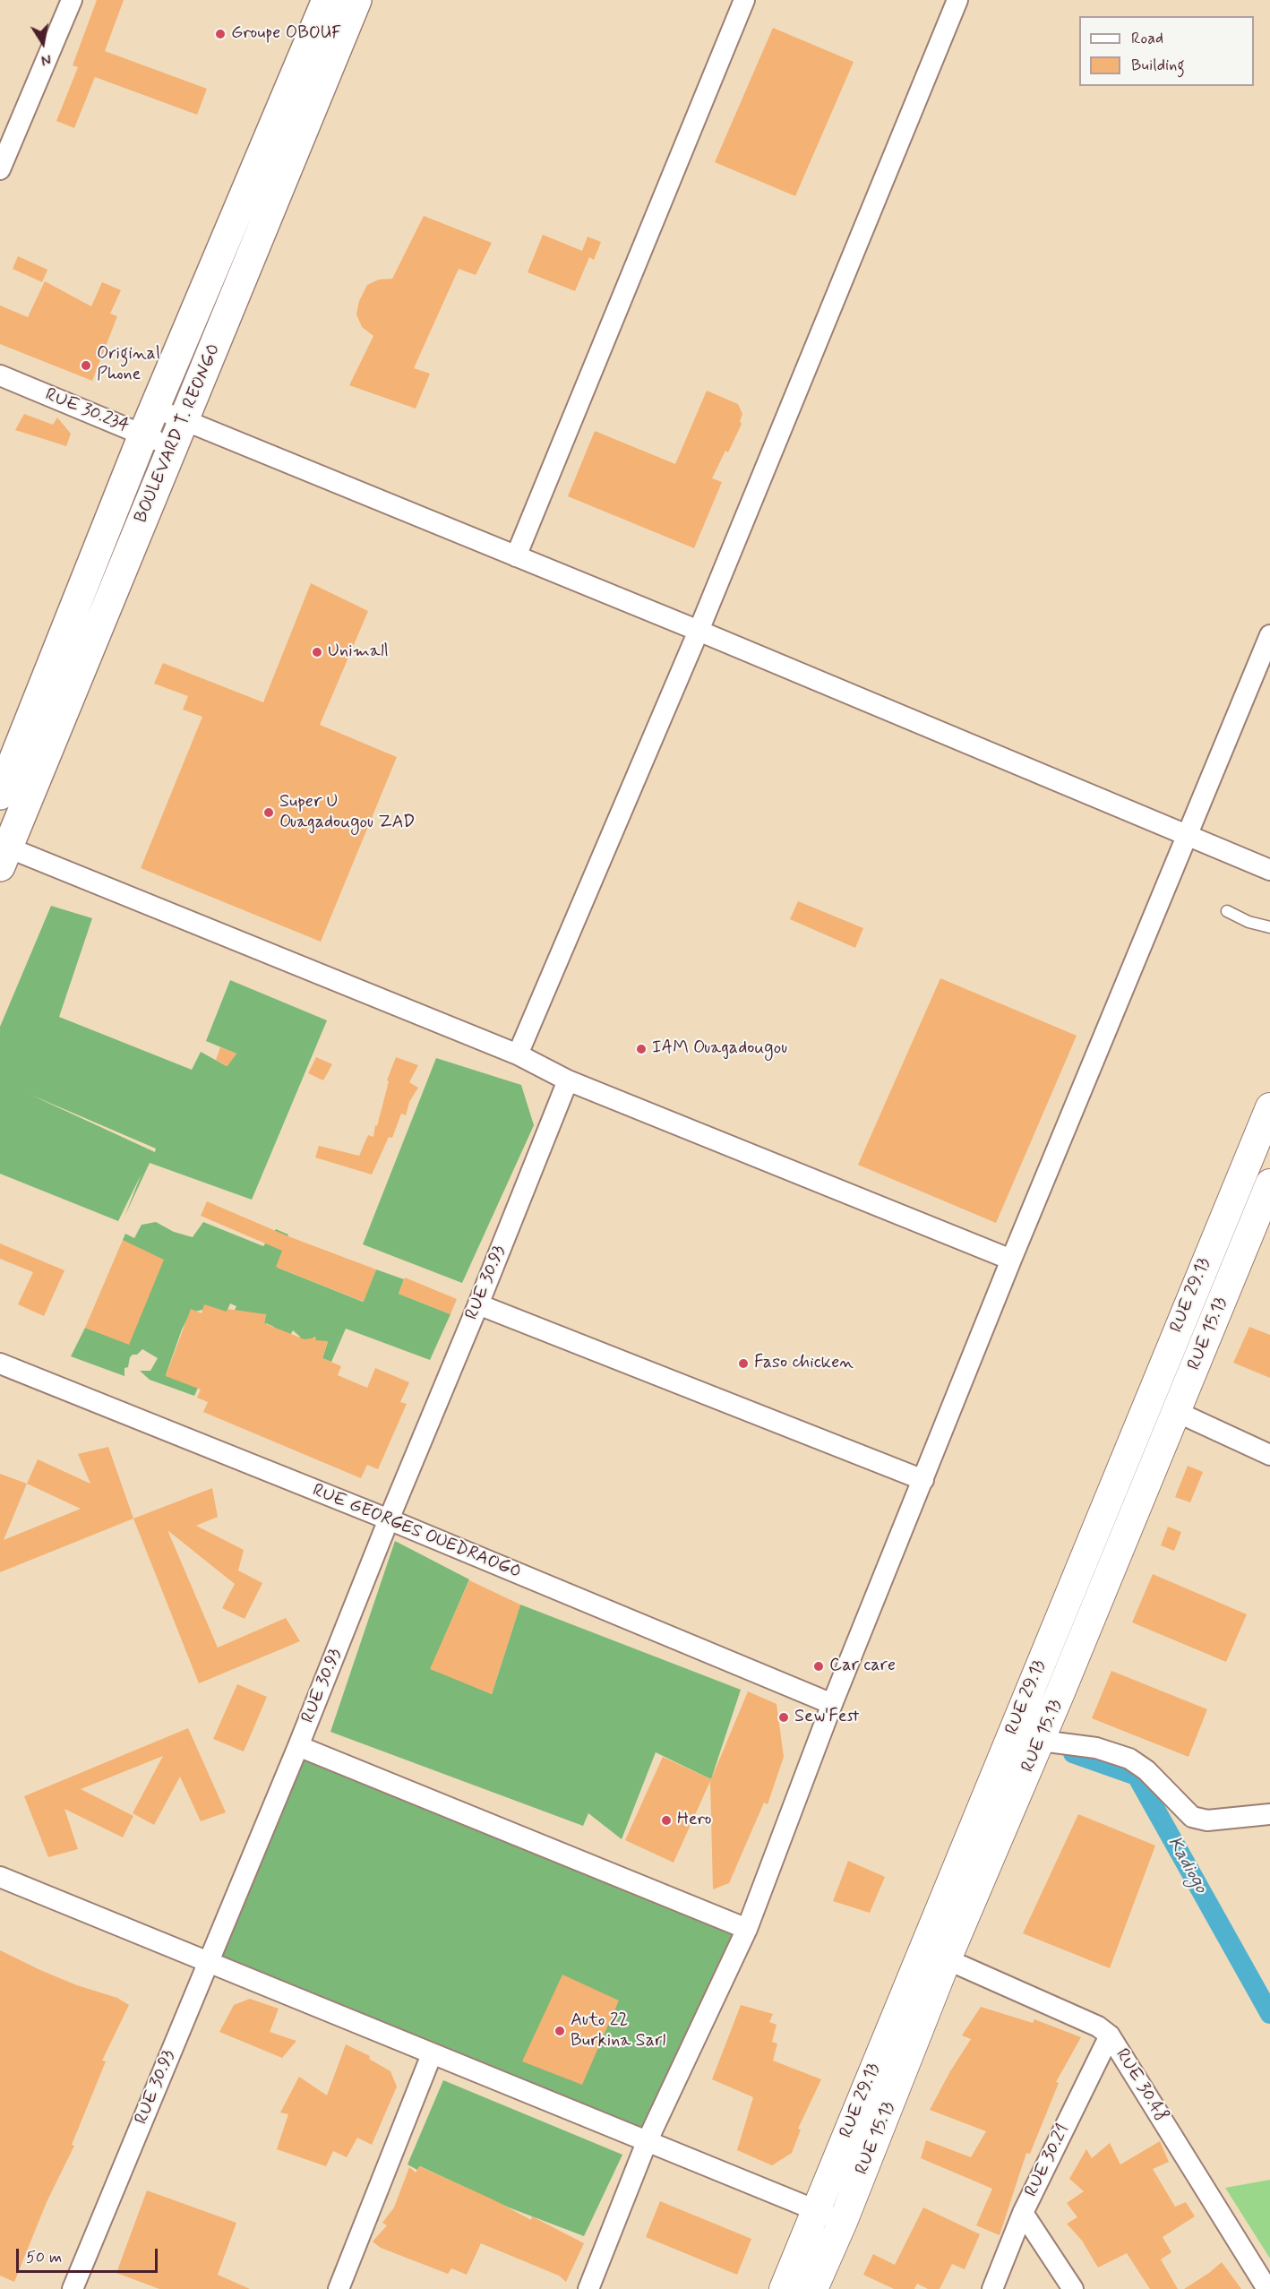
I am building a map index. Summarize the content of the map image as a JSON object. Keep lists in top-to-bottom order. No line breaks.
{"streets":{"main road":["BOULEVARD T. REONGO","RUE 29.13","RUE 15.13"],"street":["RUE 30.234","RUE 30.93","RUE GEORGES OUEDRAOGO","RUE 30.48","RUE 30.21"]},"crossings":[["RUE 30.234","BOULEVARD T. REONGO"],["RUE 30.93","RUE GEORGES OUEDRAOGO"],["RUE 15.13","RUE 30.48"],["RUE 30.48","RUE 30.21"]],"water":["Kadiogo"],"places":["Groupe OBOUF","Original Phone","Unimall","Super U Ouagadougou ZAD","IAM Ouagadougou","Faso chicken","Car care","Sew'Fest","Hero","Auto 22 Burkina Sarl"],"legend":["Road","Building"],"scale_bar":"50 m","north":"bottom"}
